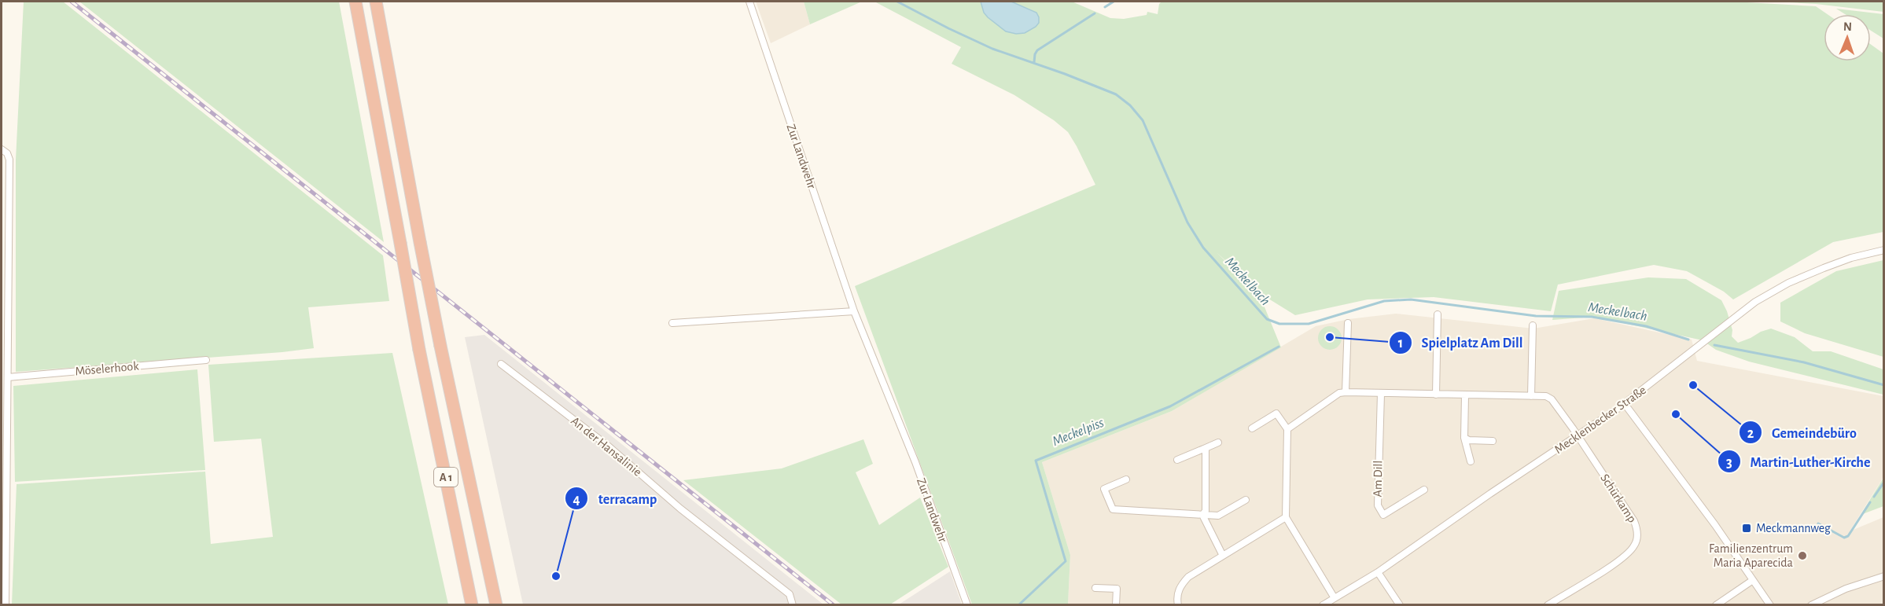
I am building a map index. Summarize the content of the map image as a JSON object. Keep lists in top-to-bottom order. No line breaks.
{"streets":{"highway":["A 1"],"street":["Zur Landwehr","Möselerhook","Mecklenbecker Straße","An der Hansalinie","Am Dill","Schürkamp"]},"crossings":[["Mecklenbecker Straße","Schürkamp"]],"water":["Meckelbach","Meckelpiss"],"places":{"other":["Spielplatz Am Dill","Gemeindebüro","Martin-Luther-Kirche","Familienzentrum Maria Aparecida","terracamp"],"transit":["Meckmannweg"]},"north":"top"}
